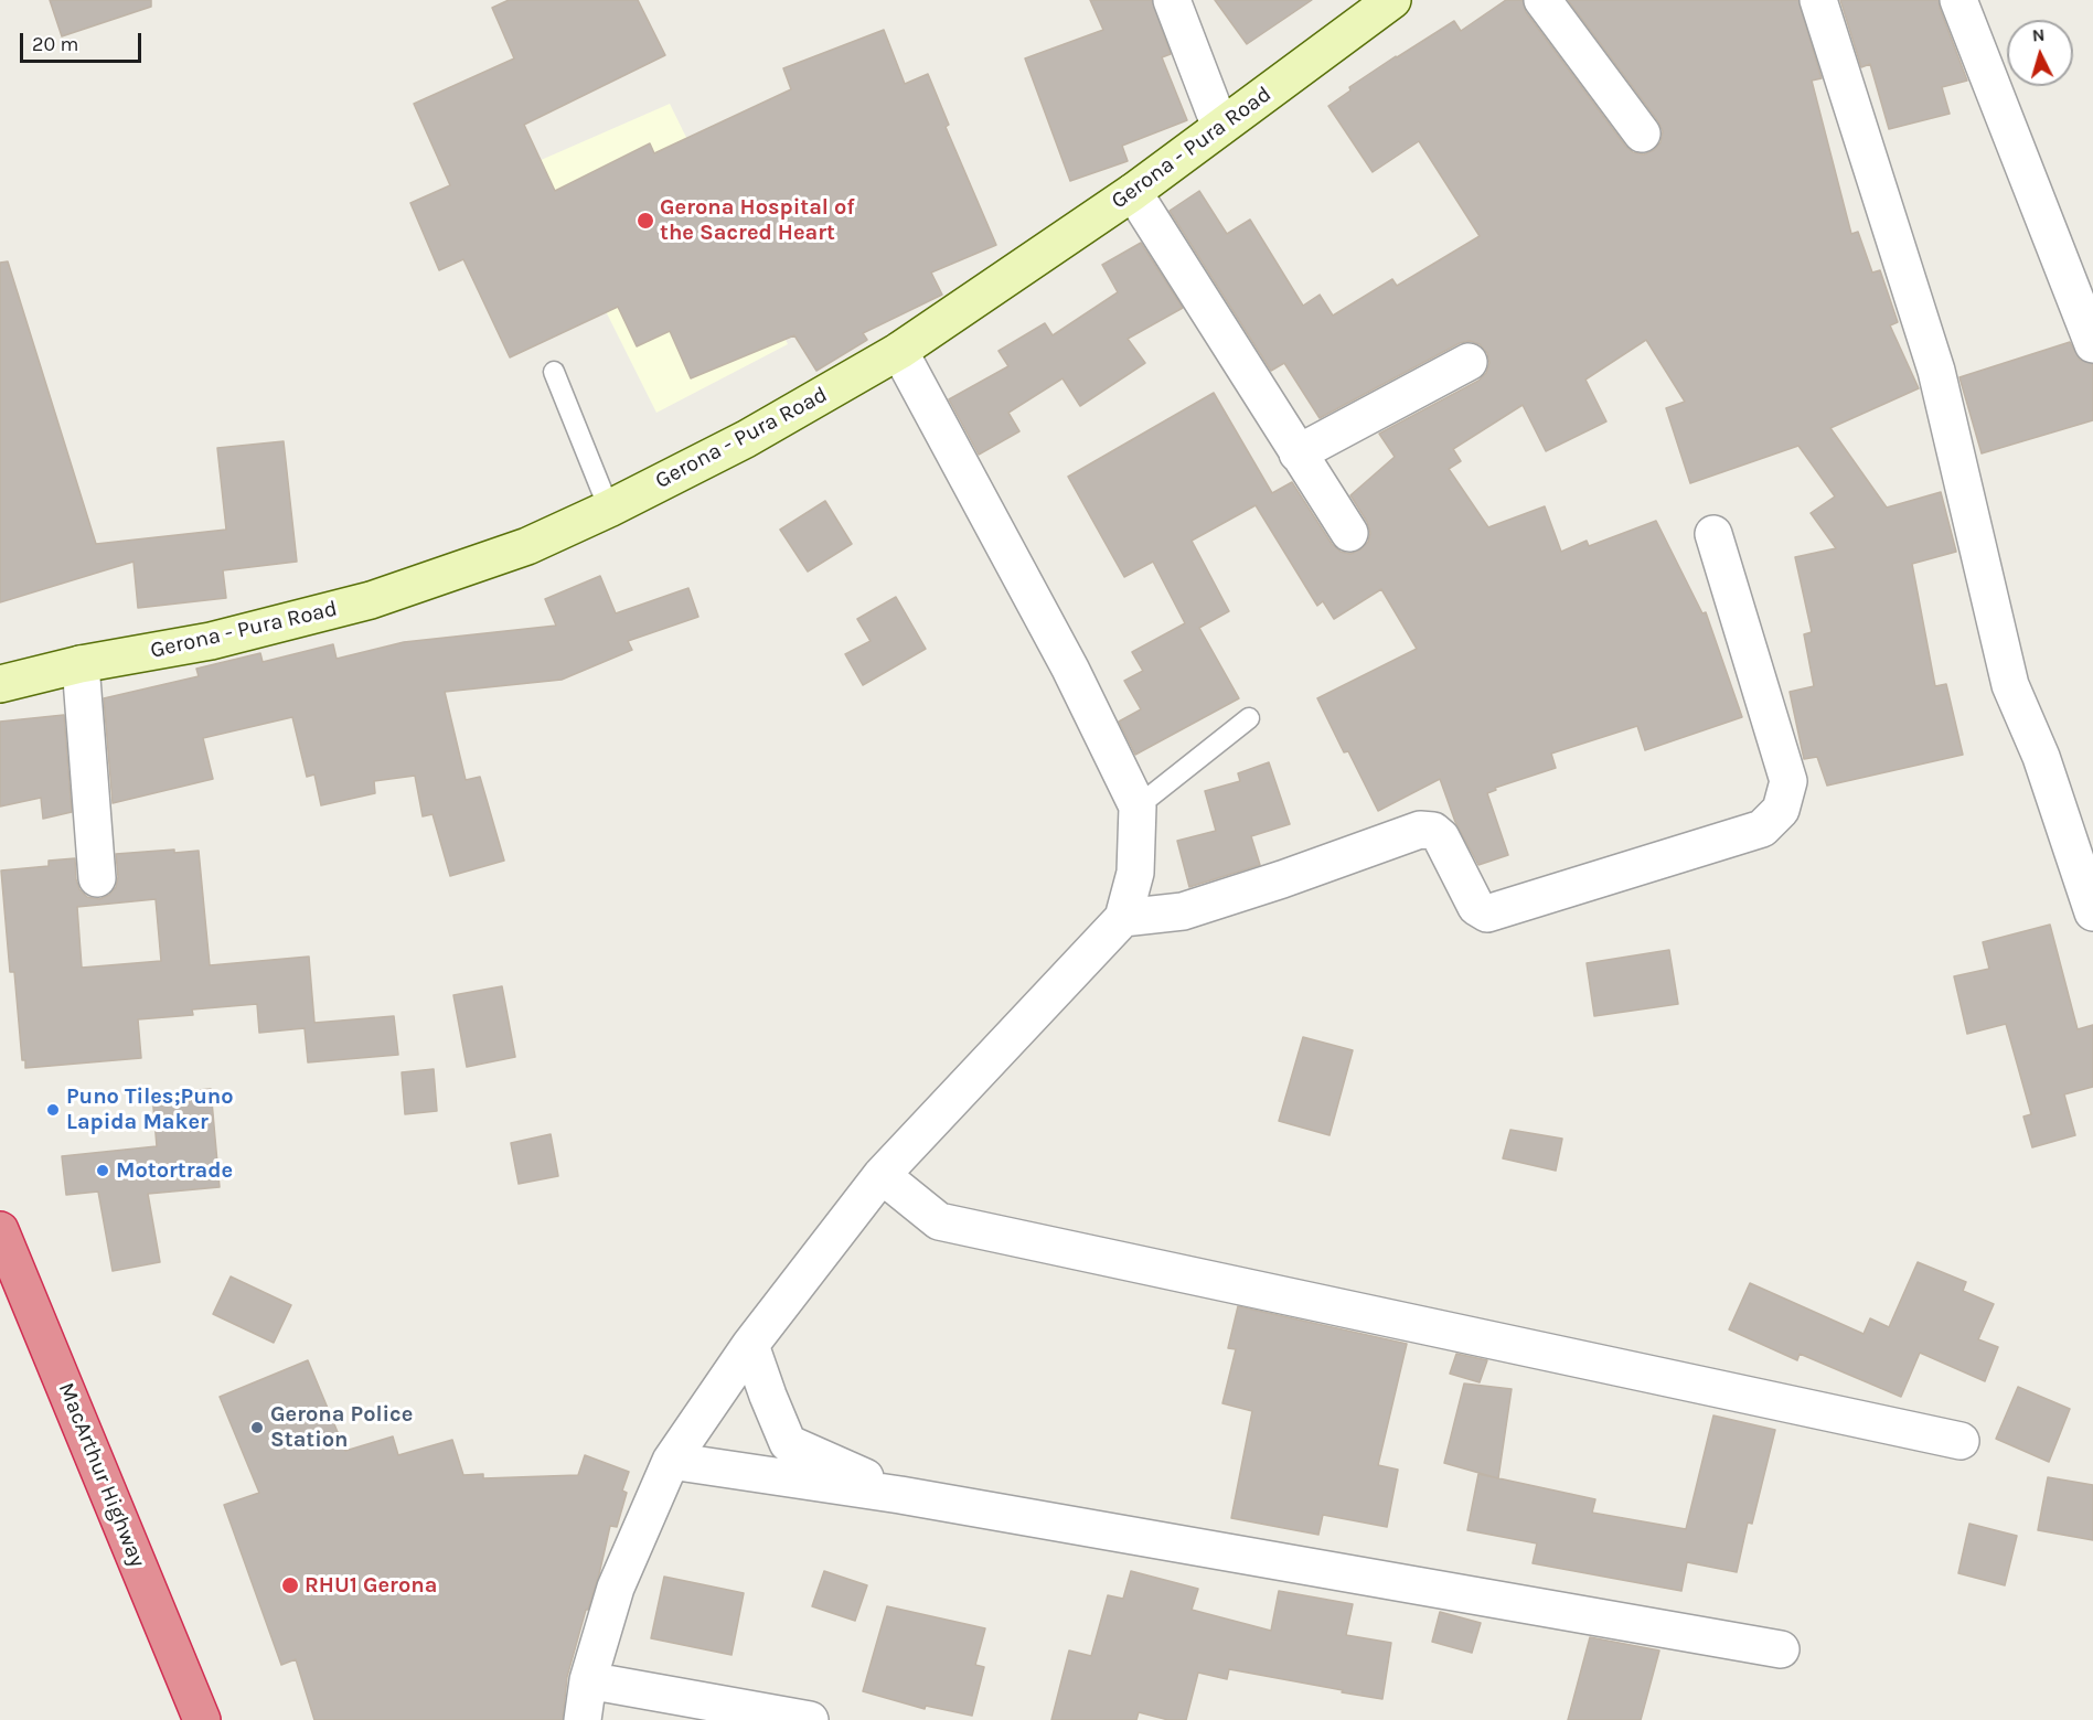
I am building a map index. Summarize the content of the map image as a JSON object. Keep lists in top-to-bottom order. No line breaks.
{"streets":{"highway":["MacArthur Highway"],"main road":["Gerona - Pura Road"]},"places":["Gerona Hospital of the Sacred Heart","Puno Tiles;Puno Lapida Maker","Motortrade","Gerona Police Station","RHU1 Gerona"],"scale_bar":"20 m","north":"top"}
